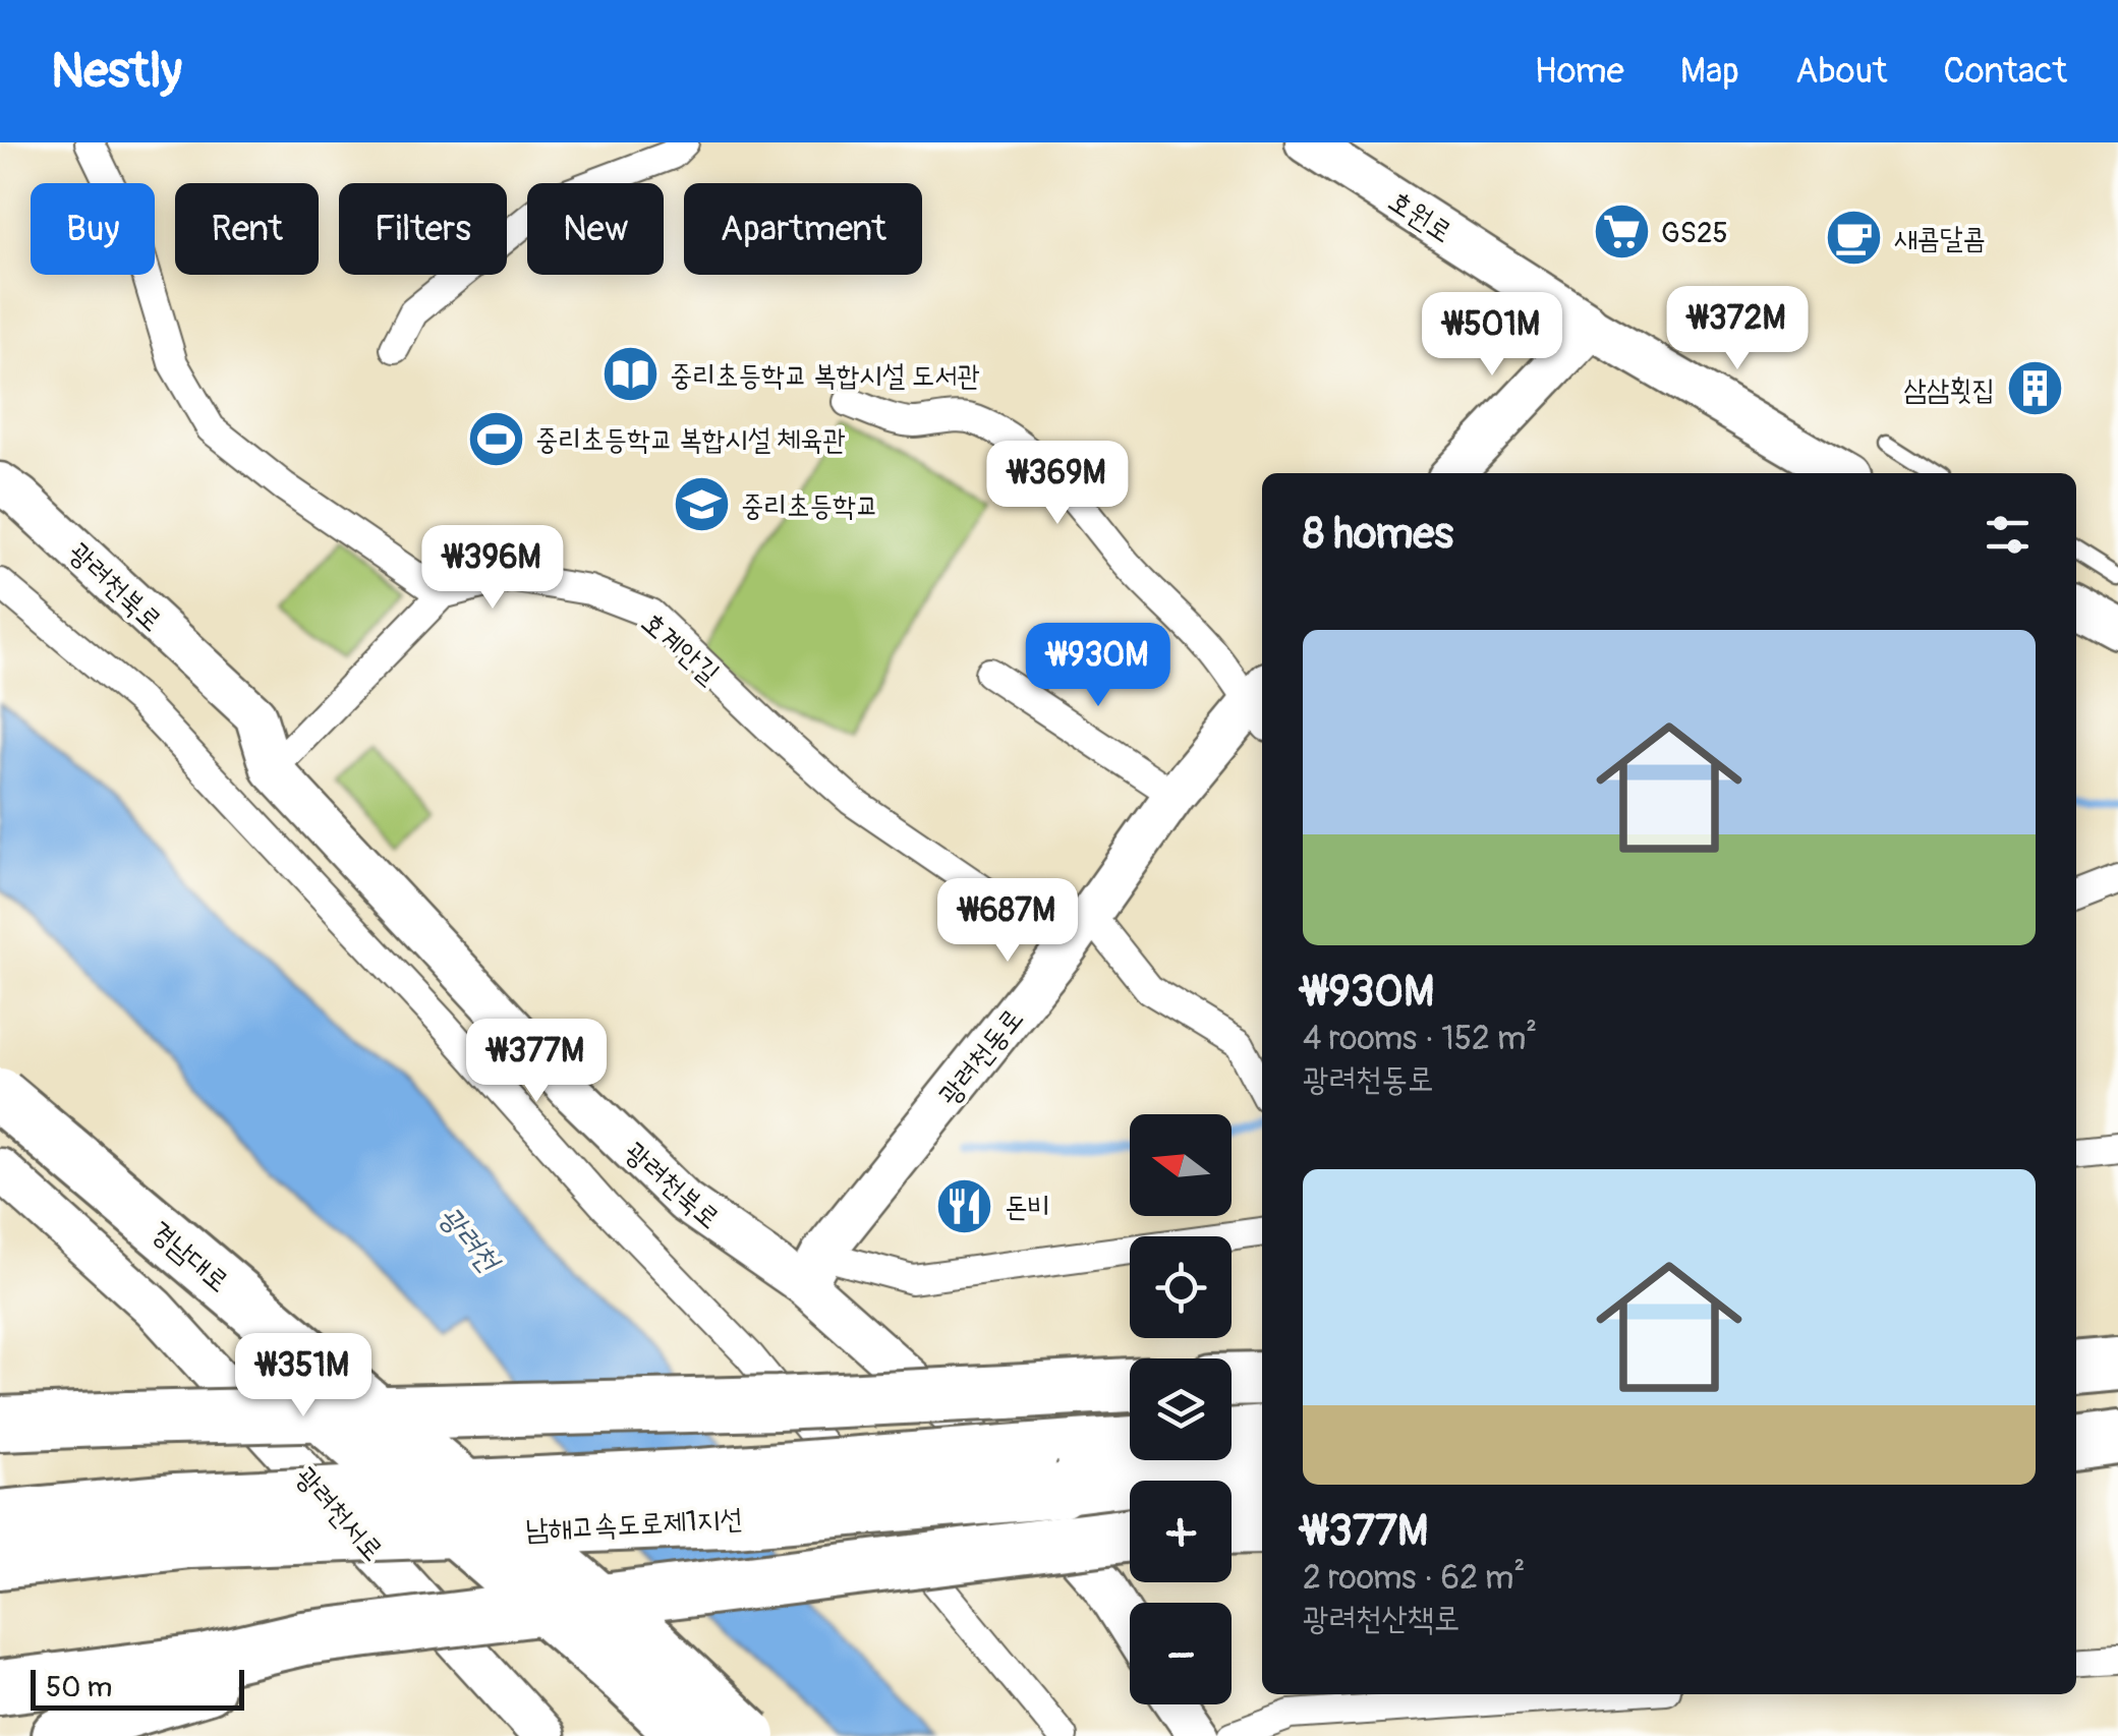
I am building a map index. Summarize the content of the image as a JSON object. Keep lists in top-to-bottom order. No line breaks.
{"streets":{"highway":["경남대로","남해고속도로제1지선"],"street":["호원로","광려천북로","호계안길","광려천동로","광려천서로"]},"crossings":[["광려천북로","광려천동로"],["호계안길","광려천동로"]],"water":["광려천"],"places":{"supermarket":["GS25"],"cafe":["새콤달콤"],"library":["중리초등학교 복합시설 도서관"],"building":["삼삼횟집"],"sports":["중리초등학교 복합시설 체육관"],"school or university":["중리초등학교"],"restaurant":["돈비"]},"scale_bar":"50 m","north":"left","page":{"header":"Nestly","nav":["Home","Map","About","Contact"],"chip":["Buy","Rent","Filters","New","Apartment"],"price":["₩372M","₩501M","₩369M","₩396M","₩930M","₩687M","₩377M","₩351M"],"heading":"8 homes","list":[{"name":"₩930M","note":"4 rooms · 152 m² · 광려천동로"},{"name":"₩377M","note":"2 rooms · 62 m² · 광려천산책로"}],"map_buttons":["+","−"],"scale":"50 m"}}
